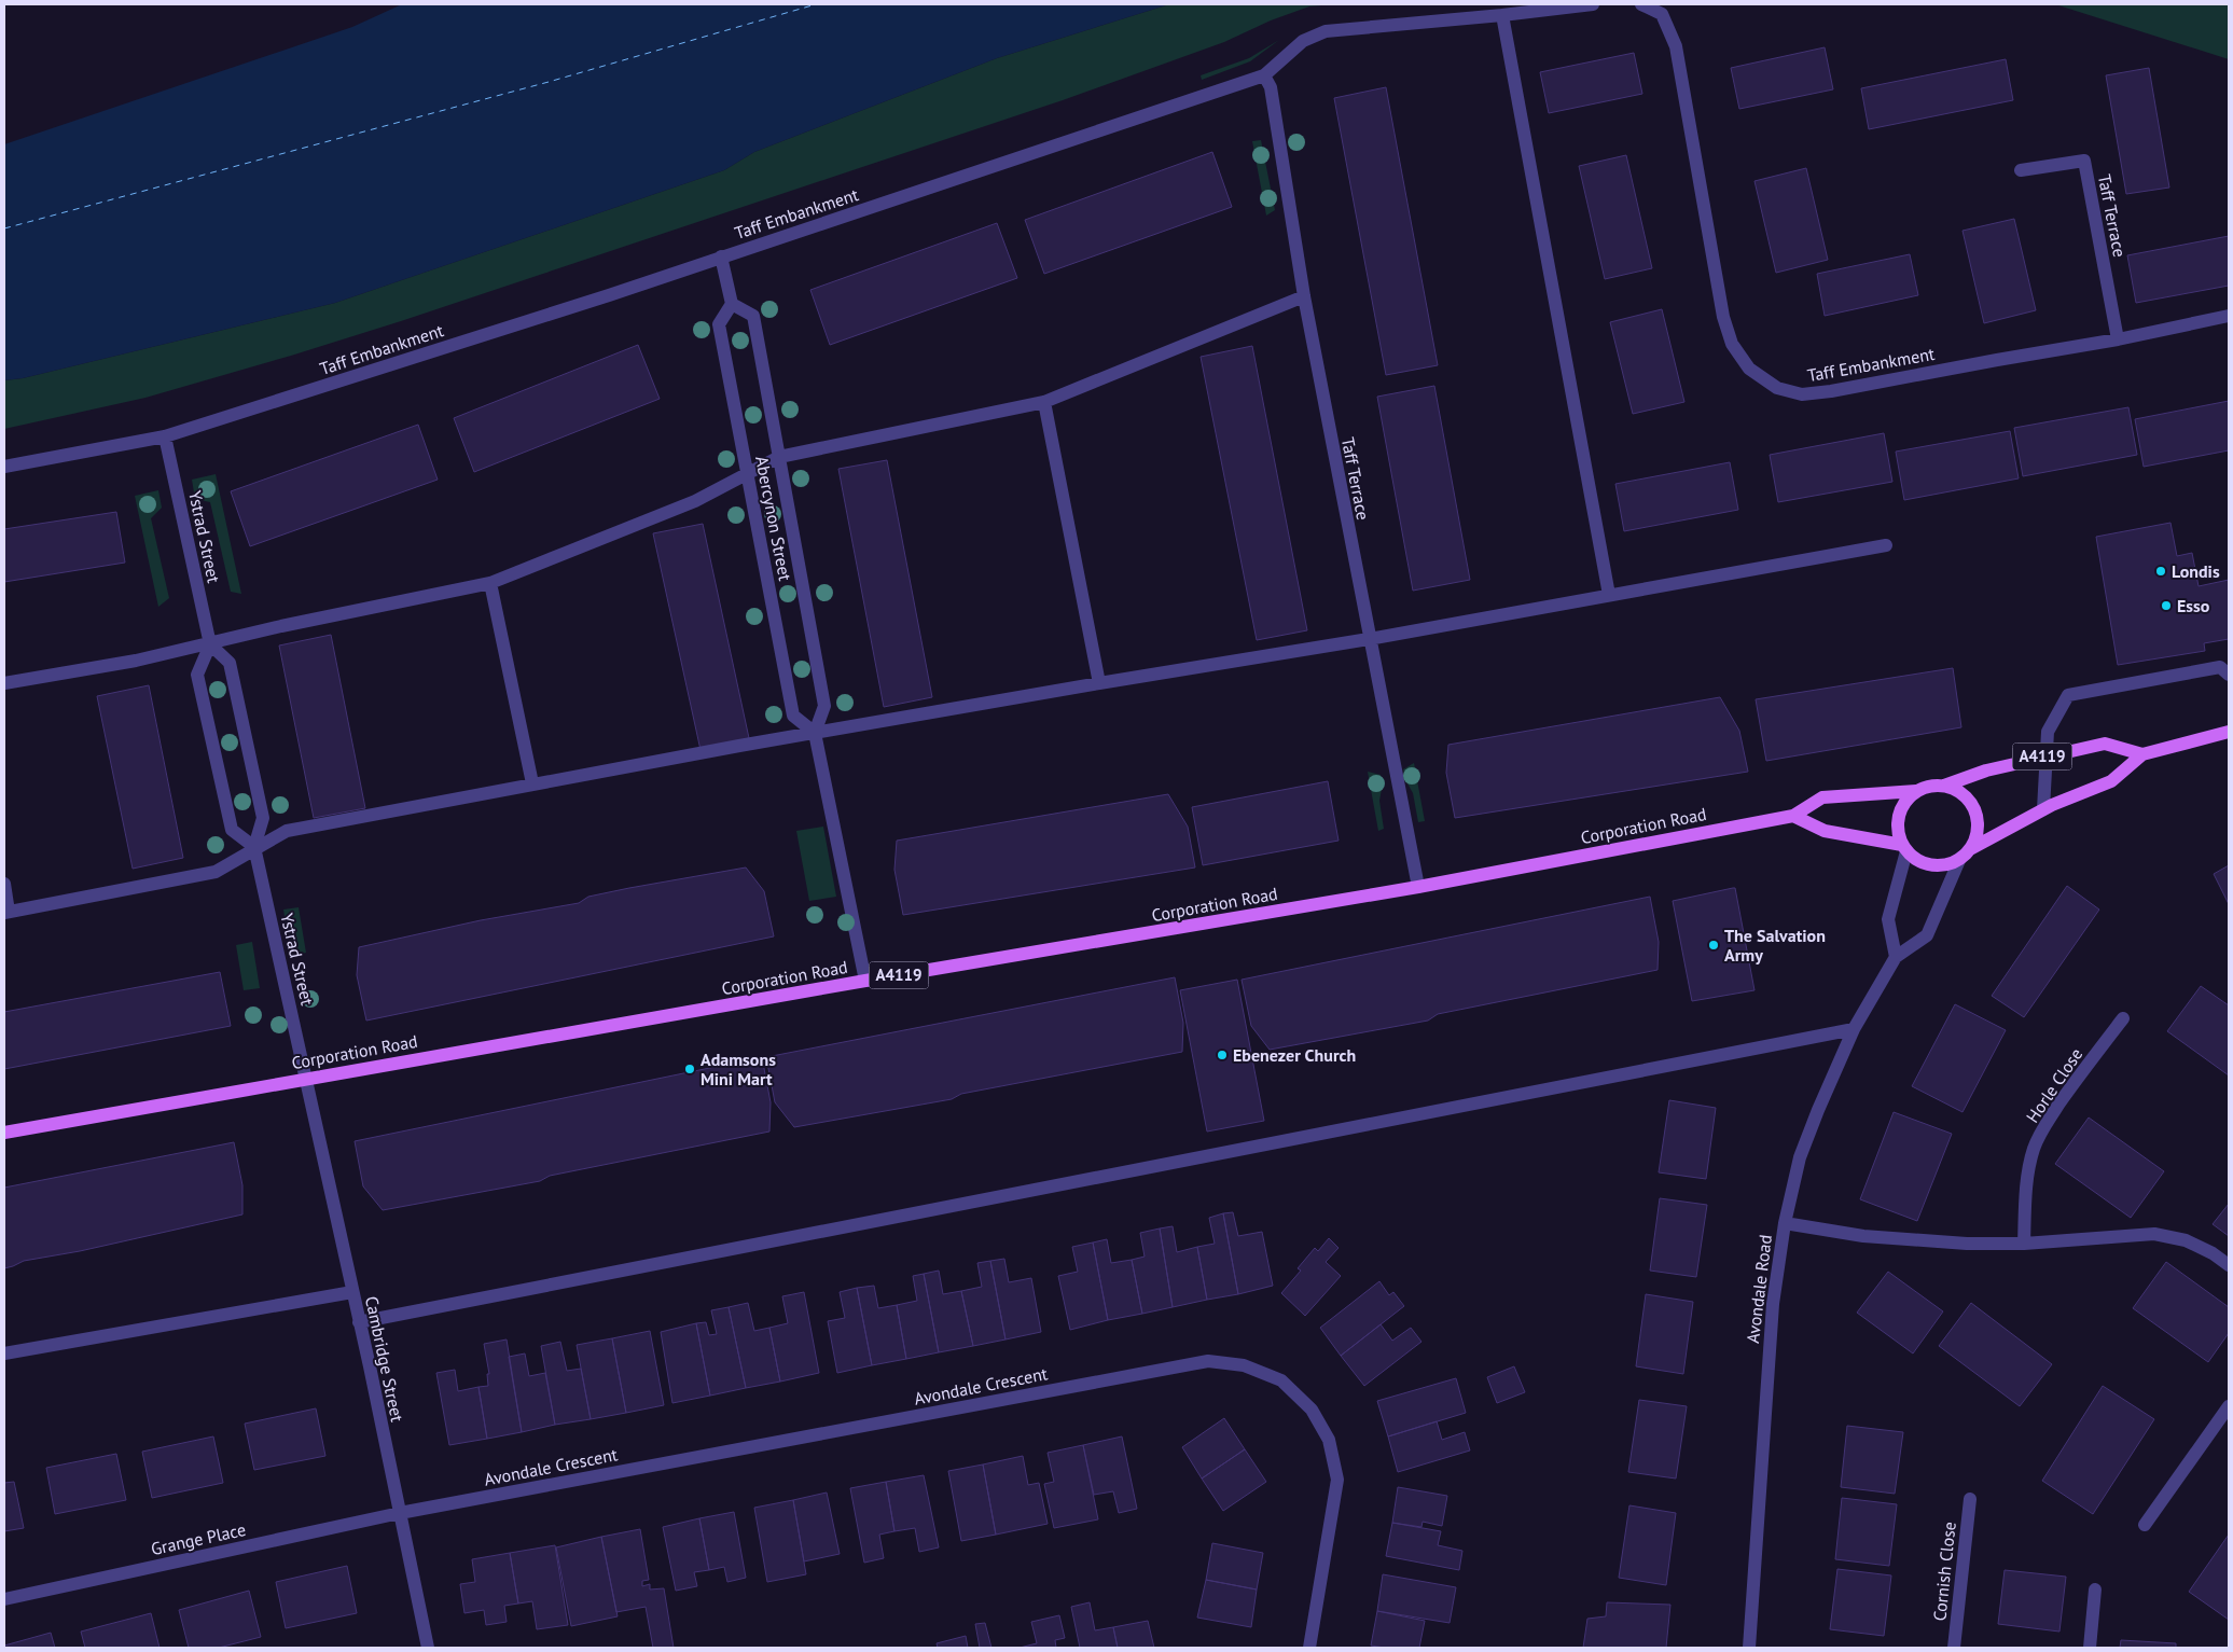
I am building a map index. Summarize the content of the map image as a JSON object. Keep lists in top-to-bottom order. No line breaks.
{"streets":{"main road":["A4119","Corporation Road"],"street":["Taff Embankment","Taff Terrace","Abercynon Street","Ystrad Street","Horle Close","Avondale Road","Cambridge Street","Avondale Crescent","Grange Place","Cornish Close"]},"crossings":[["Taff Embankment","Taff Terrace"],["Taff Embankment","Ystrad Street"],["Taff Terrace","Corporation Road"],["Ystrad Street","Corporation Road"],["Ystrad Street","Cambridge Street"],["A4119","Corporation Road"],["A4119","Avondale Road"],["Corporation Road","Avondale Road"],["Corporation Road","Cambridge Street"],["Cambridge Street","Avondale Crescent"],["Cambridge Street","Grange Place"],["Avondale Crescent","Grange Place"]],"places":["Londis","Esso","The Salvation Army","Ebenezer Church","Adamsons Mini Mart"]}
